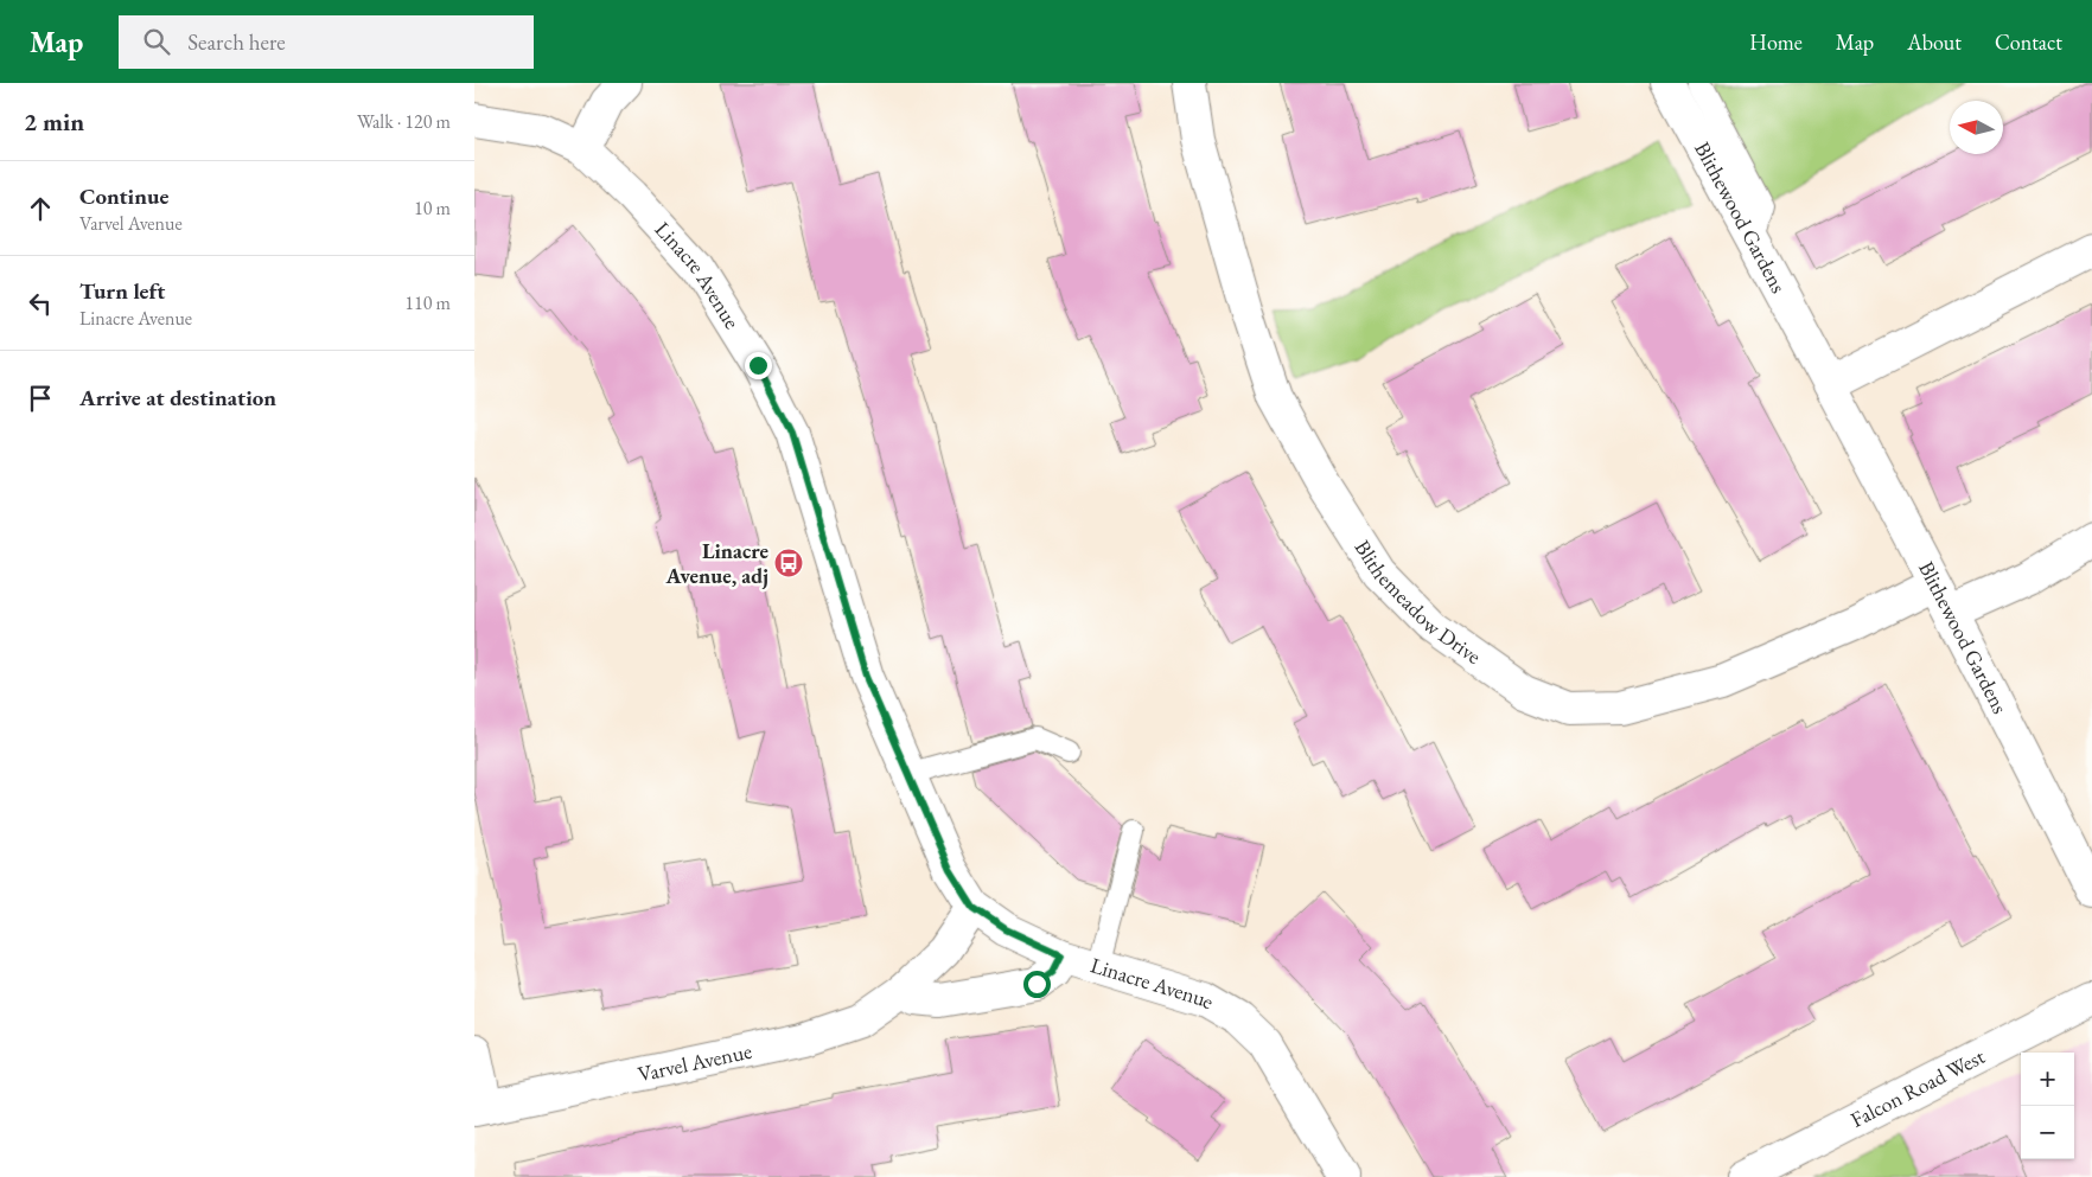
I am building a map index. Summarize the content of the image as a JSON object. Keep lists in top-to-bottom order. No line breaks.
{"streets":{"street":["Blithewood Gardens","Linacre Avenue","Blithemeadow Drive","Varvel Avenue","Falcon Road West"]},"crossings":[["Blithewood Gardens","Blithemeadow Drive"],["Linacre Avenue","Varvel Avenue"]],"places":{"bus stop":["Linacre Avenue, adj"]},"north":"left","page":{"header":"Map","search":"Search here","nav":["Home","Map","About","Contact"],"heading":["2 min","Walk · 120 m"],"list":[["Continue","Varvel Avenue","10 m"],["Turn left","Linacre Avenue","110 m"],"Arrive at destination"],"map_buttons":["+","−"]}}
